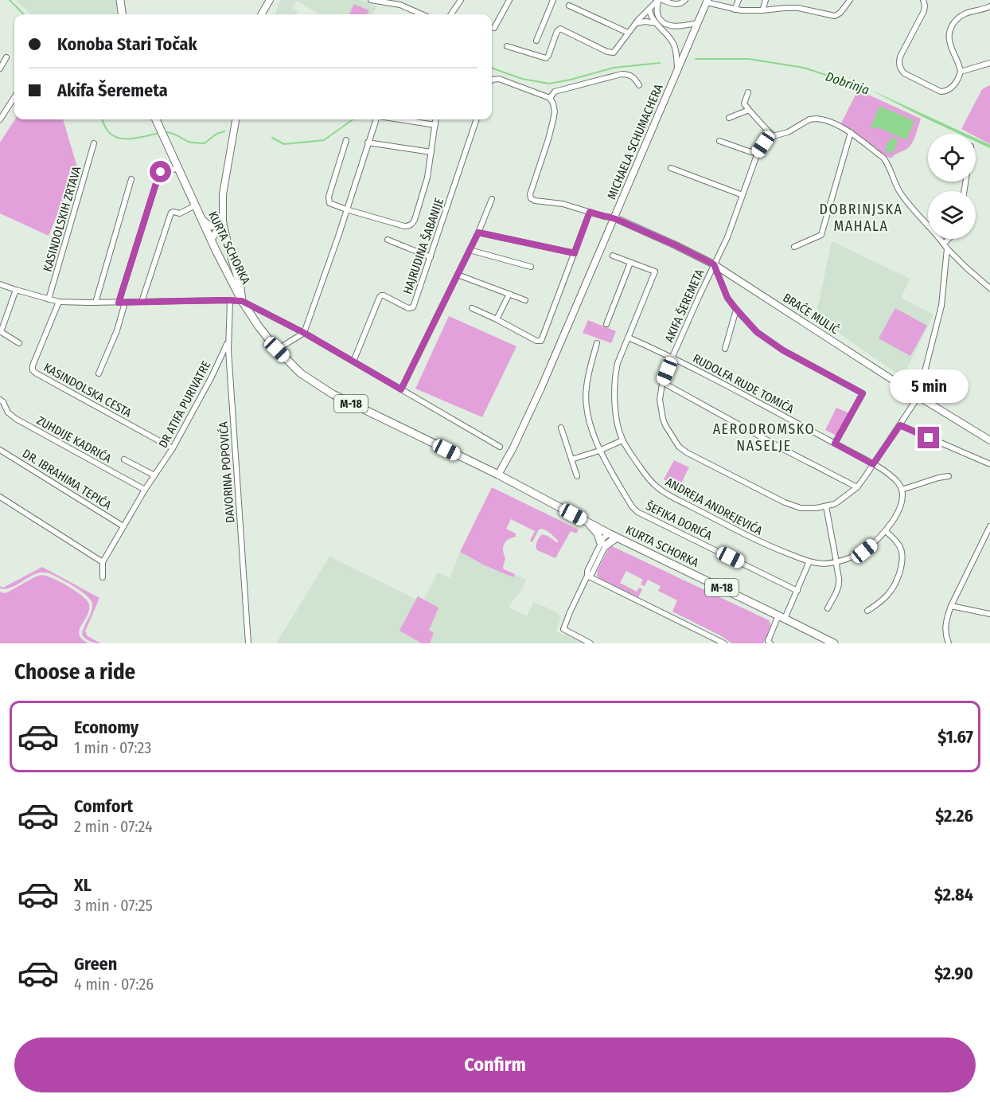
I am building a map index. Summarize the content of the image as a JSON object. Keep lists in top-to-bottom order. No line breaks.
{"streets":{"main road":["MICHAELA SCHUMACHERA","KURTA SCHORKA","M-18"],"street":["KASINDOLSKIH ZRTAVA","HAJRUDINA ŠABANIJE","AKIFA ŠEREMETA","BRAĆE MULIĆ","RUDOLFA RUDE TOMIĆA","KASINDOLSKA CESTA","DR ATIFA PURIVATRE","ZUHDIJE KADRIĆA","DAVORINA POPOVIĆA","DR. IBRAHIMA TEPIĆA","ANDREJA ANDREJEVIĆA","ŠEFIKA DORIĆA"]},"crossings":[["MICHAELA SCHUMACHERA","KURTA SCHORKA"],["MICHAELA SCHUMACHERA","BRAĆE MULIĆ"],["AKIFA ŠEREMETA","BRAĆE MULIĆ"],["AKIFA ŠEREMETA","RUDOLFA RUDE TOMIĆA"],["RUDOLFA RUDE TOMIĆA","ANDREJA ANDREJEVIĆA"],["KASINDOLSKA CESTA","DR ATIFA PURIVATRE"],["DR ATIFA PURIVATRE","ZUHDIJE KADRIĆA"],["DR ATIFA PURIVATRE","DAVORINA POPOVIĆA"],["DR ATIFA PURIVATRE","DR. IBRAHIMA TEPIĆA"]],"districts":["DOBRINJSKA MAHALA","AERODROMSKO NASELJE"],"water":["Dobrinja"],"page":{"banner":["Konoba Stari Točak","Akifa Šeremeta"],"bubble":"5 min","heading":"Choose a ride","list":[{"name":"Economy","note":"1 min · 07:23","value":"$1.67"},{"name":"Comfort","note":"2 min · 07:24","value":"$2.26"},{"name":"XL","note":"3 min · 07:25","value":"$2.84"},{"name":"Green","note":"4 min · 07:26","value":"$2.90"}],"buttons":"Confirm"}}
